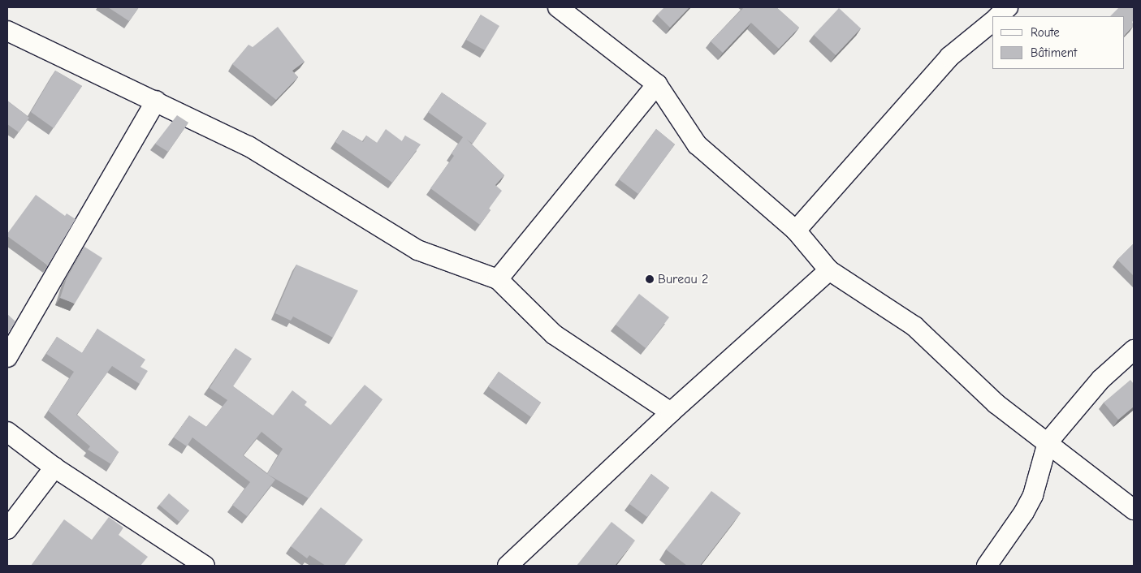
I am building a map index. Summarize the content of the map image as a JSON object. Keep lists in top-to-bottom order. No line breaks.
{"places":["Bureau 2"],"legend":["Route","Bâtiment"]}
